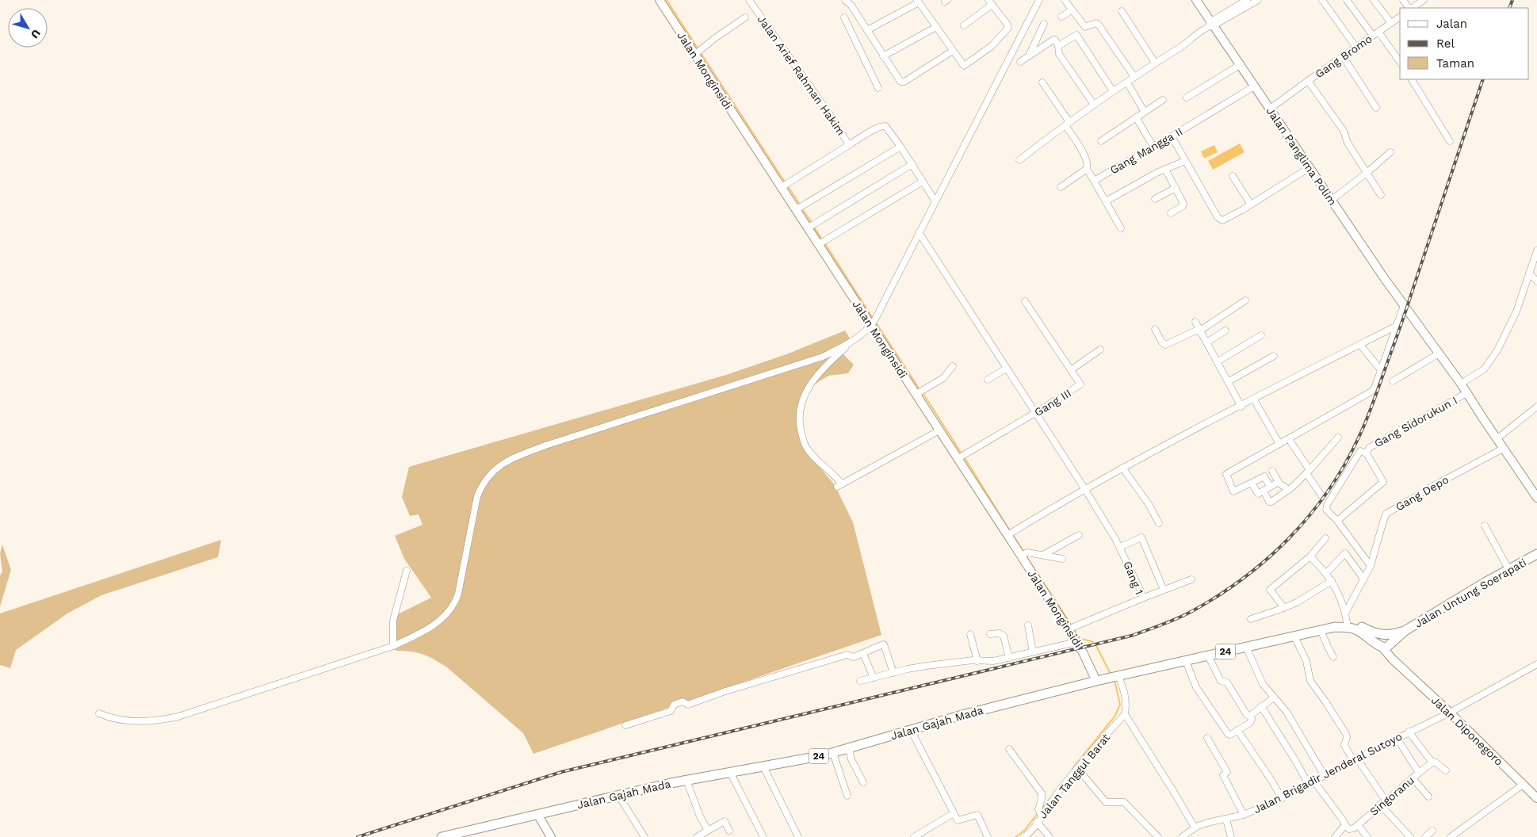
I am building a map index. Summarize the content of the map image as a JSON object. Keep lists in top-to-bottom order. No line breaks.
{"streets":{"highway":["Jalan Untung Soerapati","24","Jalan Gajah Mada"],"main road":["Jalan Monginsidi","Jalan Panglima Polim","Jalan Diponegoro"],"street":["Gang Bromo","Jalan Arief Rahman Hakim","Gang Mangga II","Gang III","Gang Sidorukun I","Gang Depo","Gang 1","Jalan Brigadir Jenderal Sutoyo","Jalan Tanggul Barat","Singoranu"]},"crossings":[["Gang Bromo","Jalan Panglima Polim"],["Jalan Monginsidi","Jalan Arief Rahman Hakim"],["Jalan Monginsidi","Gang III"],["Jalan Monginsidi","Gang 1"],["Jalan Monginsidi","Jalan Gajah Mada"],["Gang Mangga II","Jalan Panglima Polim"],["Gang III","Gang 1"],["24","Jalan Gajah Mada"],["Jalan Gajah Mada","Jalan Diponegoro"],["Jalan Diponegoro","Jalan Brigadir Jenderal Sutoyo"],["Jalan Brigadir Jenderal Sutoyo","Singoranu"]],"legend":["Jalan","Rel","Taman"],"north":"bottom right"}
